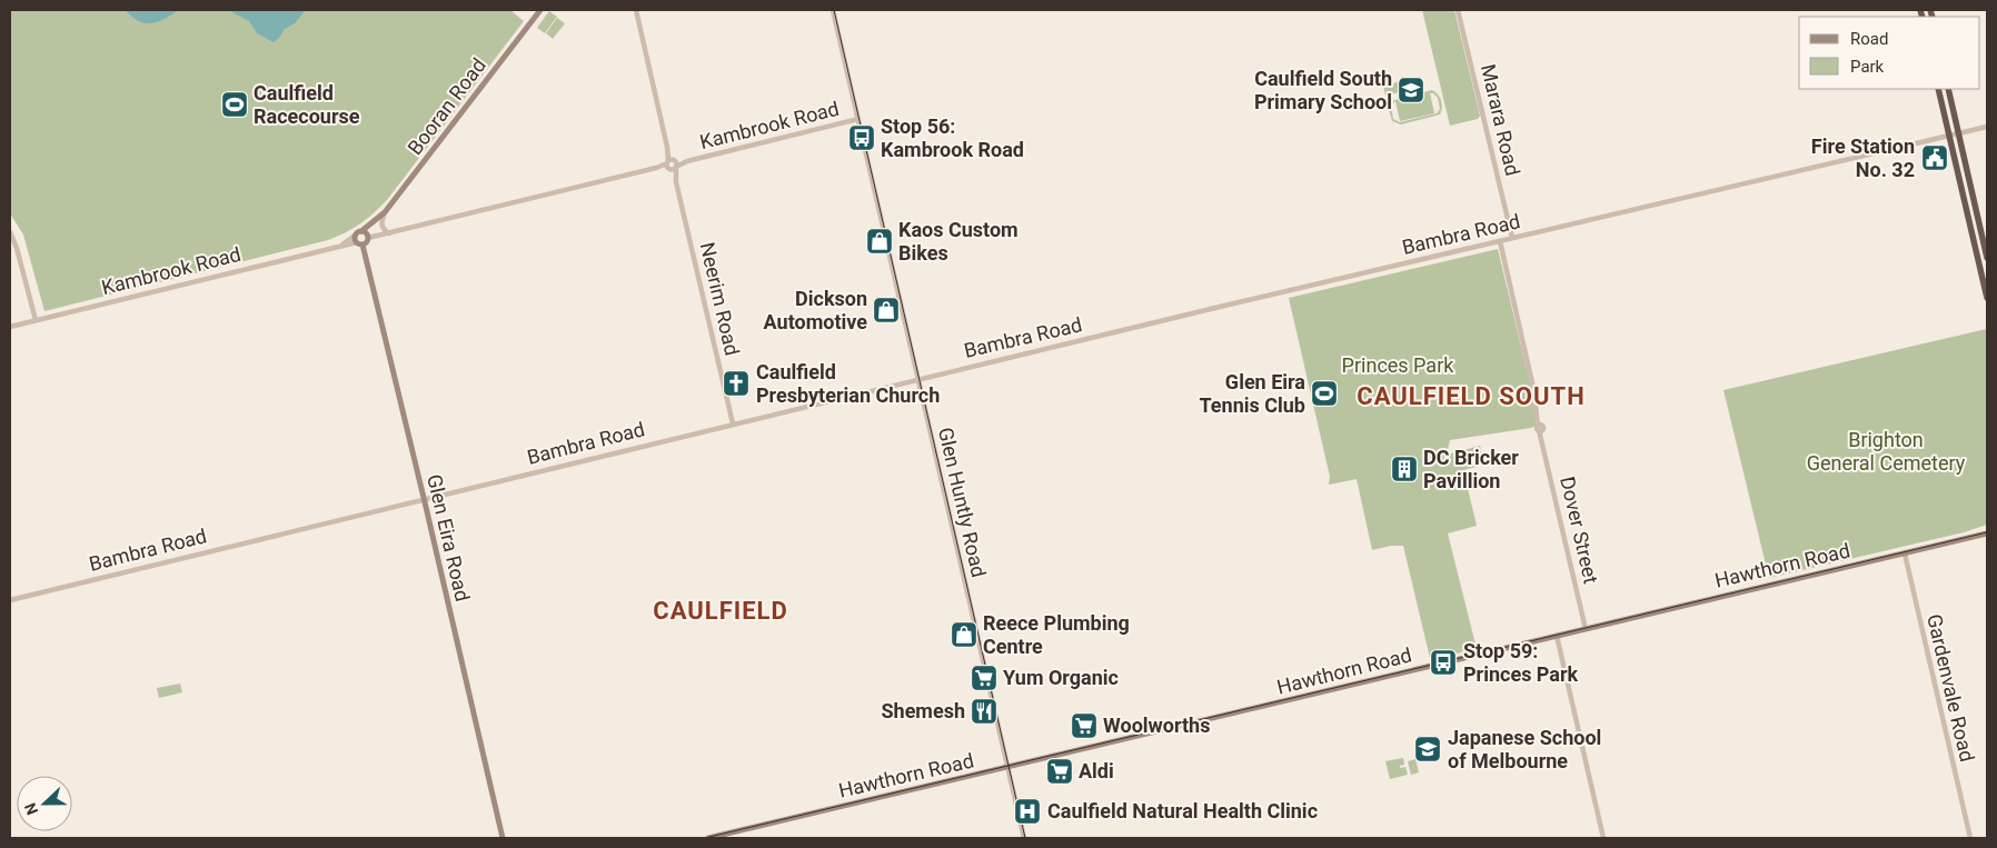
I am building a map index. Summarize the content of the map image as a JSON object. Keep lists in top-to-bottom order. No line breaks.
{"streets":{"main road":["Booran Road","Glen Eira Road","Hawthorn Road"],"street":["Marara Road","Kambrook Road","Bambra Road","Neerim Road","Glen Huntly Road","Dover Street","Gardenvale Road"]},"crossings":[["Booran Road","Kambrook Road"],["Booran Road","Glen Eira Road"],["Marara Road","Bambra Road"],["Kambrook Road","Neerim Road"],["Kambrook Road","Glen Huntly Road"],["Kambrook Road","Glen Eira Road"],["Bambra Road","Neerim Road"],["Bambra Road","Glen Huntly Road"],["Bambra Road","Dover Street"],["Bambra Road","Glen Eira Road"],["Glen Huntly Road","Hawthorn Road"],["Dover Street","Hawthorn Road"],["Hawthorn Road","Gardenvale Road"]],"districts":["CAULFIELD SOUTH","CAULFIELD"],"parks":["Princes Park","Brighton General Cemetery"],"places":{"school or university":["Caulfield South Primary School","Japanese School of Melbourne"],"sports":["Caulfield Racecourse","Glen Eira Tennis Club"],"bus stop":["Stop 56: Kambrook Road","Stop 59: Princes Park"],"public building":["Fire Station No. 32"],"shop":["Kaos Custom Bikes","Dickson Automotive","Reece Plumbing Centre"],"church":["Caulfield Presbyterian Church"],"building":["DC Bricker Pavillion"],"supermarket":["Yum Organic","Woolworths","Aldi"],"restaurant":["Shemesh"],"hospital":["Caulfield Natural Health Clinic"]},"legend":["Road","Park"],"north":"left"}
